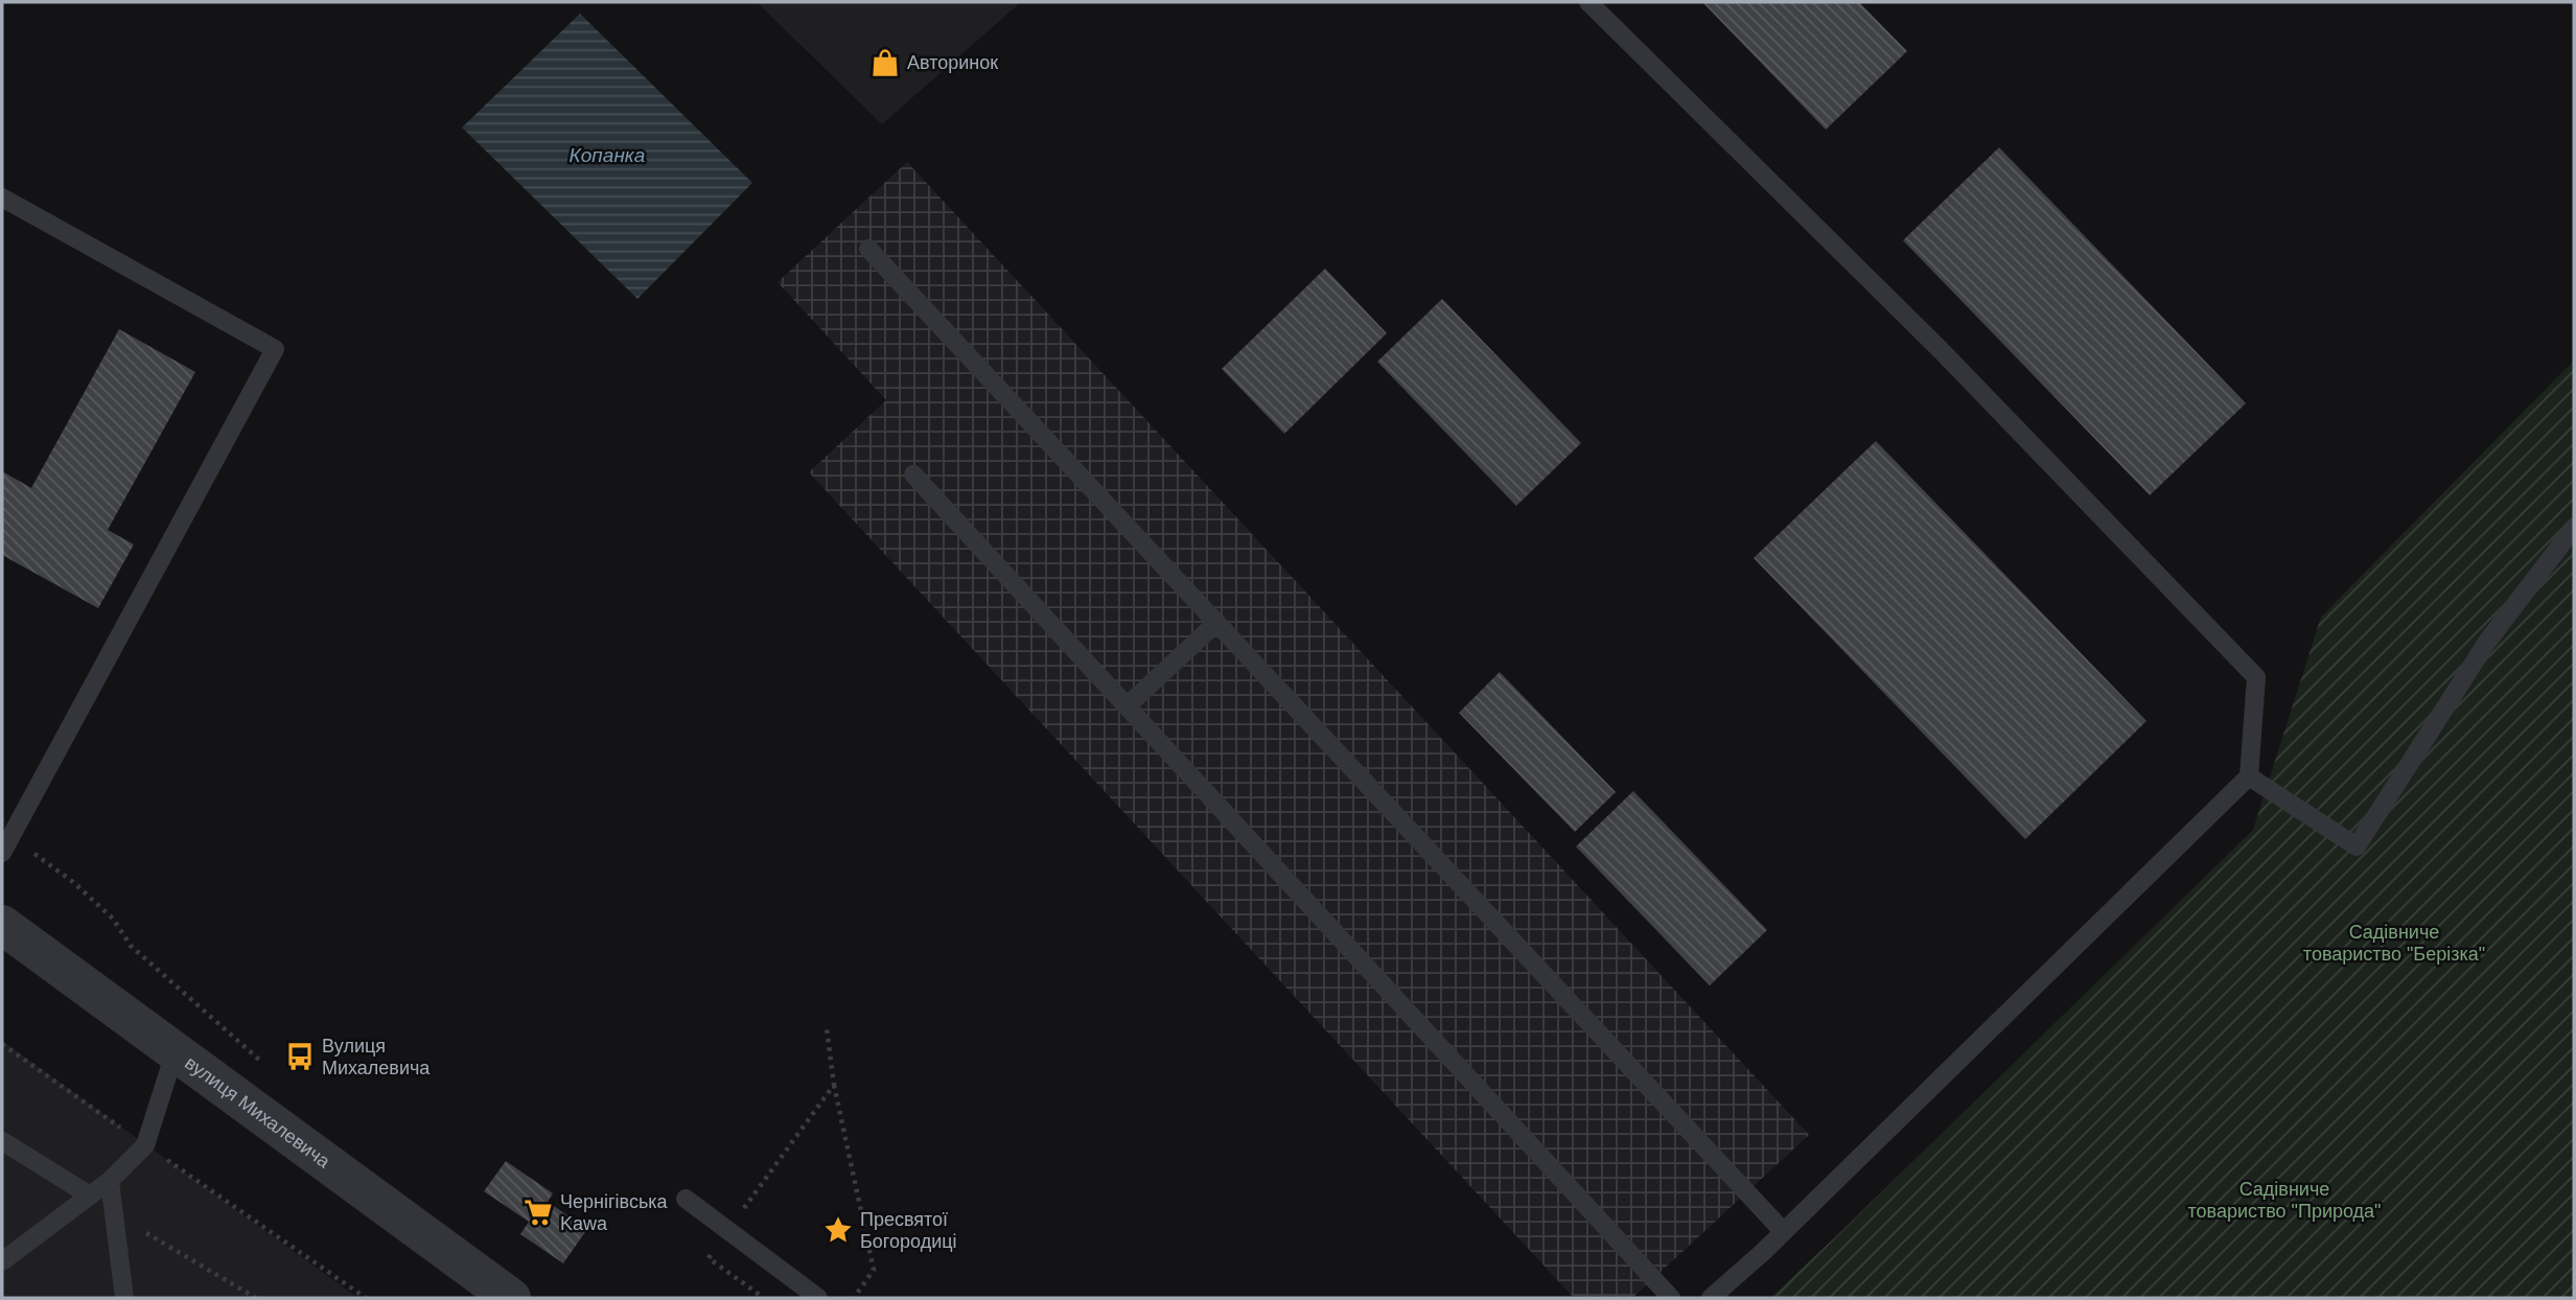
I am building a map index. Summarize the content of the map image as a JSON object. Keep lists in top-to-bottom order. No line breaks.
{"streets":{"street":["вулиця Михалевича"]},"water":["Копанка"],"parks":["Садівниче товариство \"Берізка\"","Садівниче товариство \"Природа\""],"places":{"shop":["Авторинок"],"bus stop":["Вулиця Михалевича"],"supermarket":["Чернігівська Kawa"],"place":["Пресвятої Богородиці"]}}
